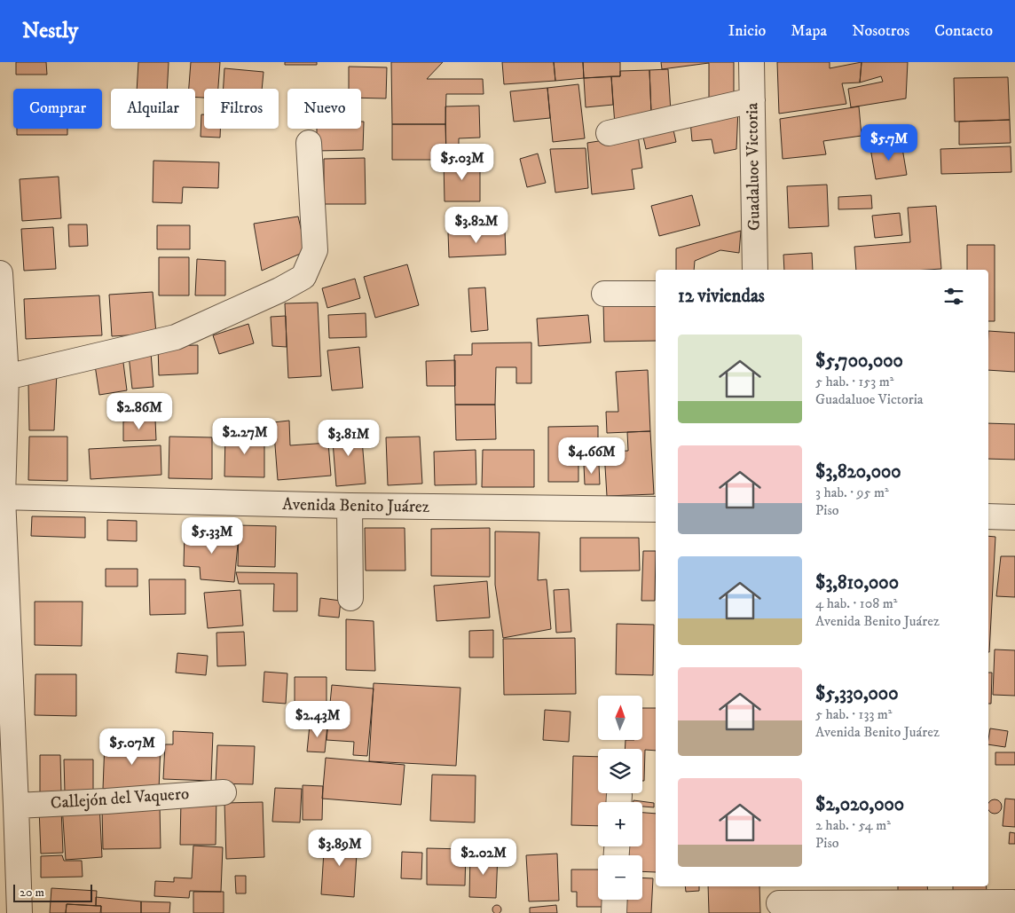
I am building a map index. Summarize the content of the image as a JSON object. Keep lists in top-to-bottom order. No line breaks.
{"streets":{"street":["Guadaluoe Victoria","Avenida Benito Juárez","Callejón del Vaquero"]},"scale_bar":"20 m","north":"top","page":{"header":"Nestly","nav":["Inicio","Mapa","Nosotros","Contacto"],"chip":["Comprar","Alquilar","Filtros","Nuevo"],"price":["$5.7M","$5.03M","$3.82M","$2.86M","$2.27M","$3.81M","$4.66M","$5.33M","$2.43M","$5.07M","$3.89M","$2.02M"],"heading":"12 viviendas","list":[{"name":"$5,700,000","note":"5 hab. · 153 m² · Guadaluoe Victoria"},{"name":"$3,820,000","note":"3 hab. · 95 m² · Piso"},{"name":"$3,810,000","note":"4 hab. · 108 m² · Avenida Benito Juárez"},{"name":"$5,330,000","note":"5 hab. · 133 m² · Avenida Benito Juárez"},{"name":"$2,020,000","note":"2 hab. · 54 m² · Piso"}],"map_buttons":["+","−"],"scale":"20 m"}}
